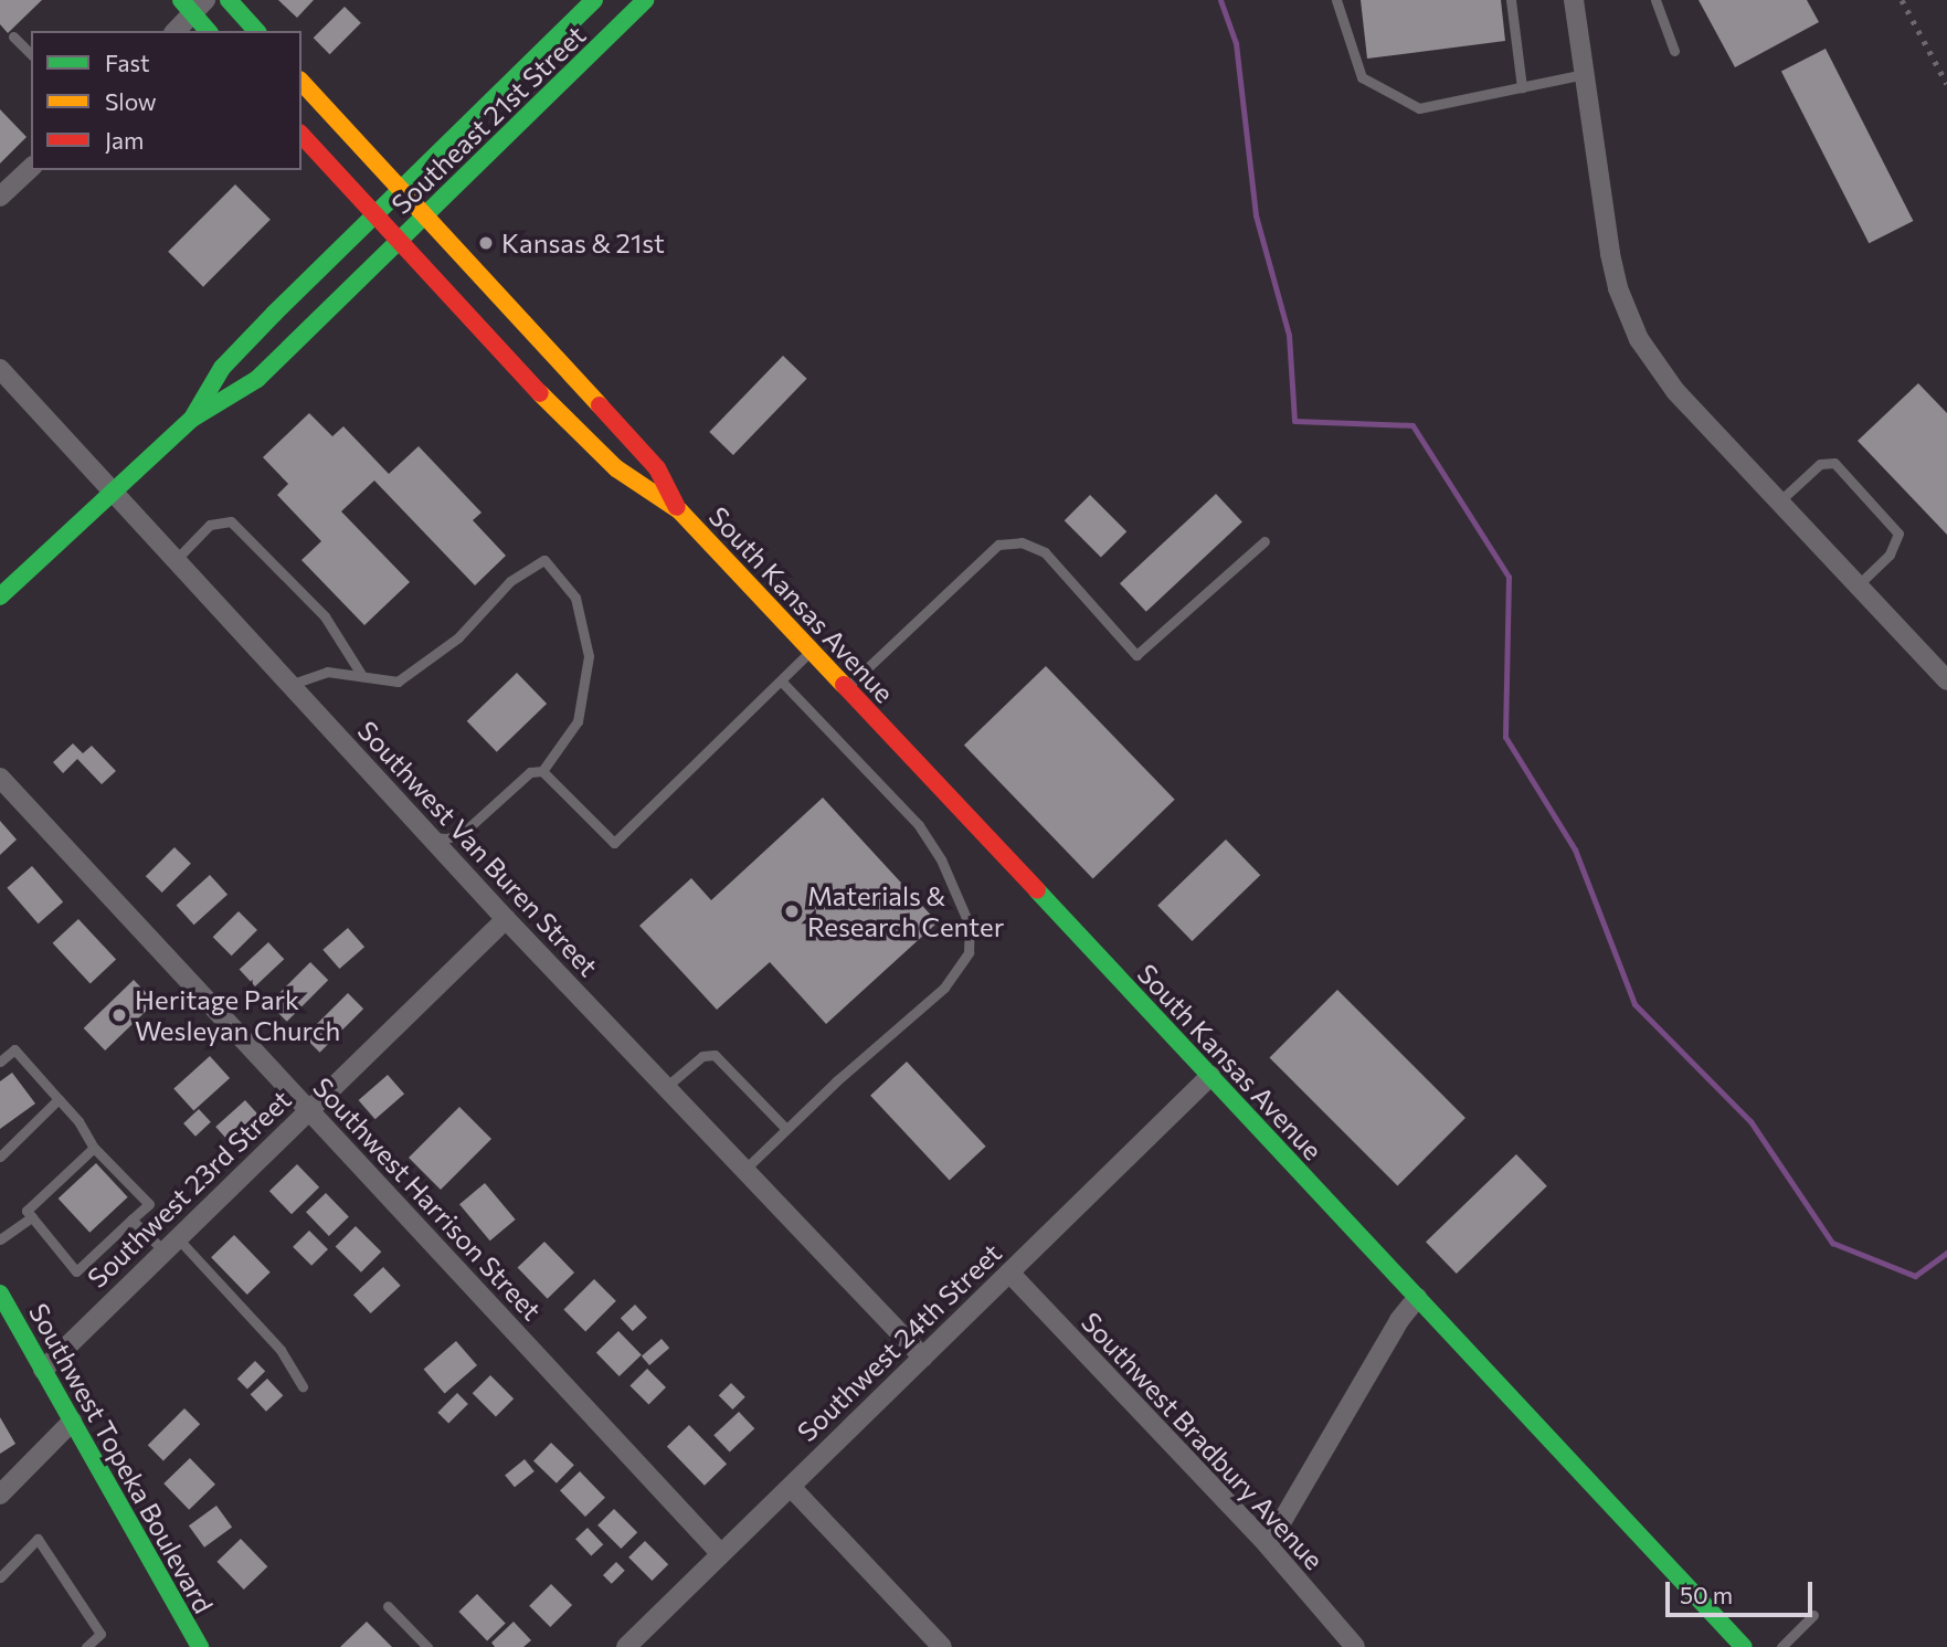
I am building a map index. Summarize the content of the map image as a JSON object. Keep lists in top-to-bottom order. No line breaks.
{"streets":{"main road":["Southeast 21st Street","South Kansas Avenue","Southwest Topeka Boulevard"],"street":["Southwest Van Buren Street","Southwest 23rd Street","Southwest Harrison Street","Southwest 24th Street","Southwest Bradbury Avenue"]},"crossings":[["Southeast 21st Street","South Kansas Avenue"],["South Kansas Avenue","Southwest 24th Street"],["Southwest Van Buren Street","Southwest 23rd Street"],["Southwest Van Buren Street","Southwest 24th Street"],["Southwest 23rd Street","Southwest Harrison Street"],["Southwest 23rd Street","Southwest Topeka Boulevard"],["Southwest Harrison Street","Southwest 24th Street"],["Southwest 24th Street","Southwest Bradbury Avenue"]],"places":["Kansas & 21st","Materials & Research Center","Heritage Park Wesleyan Church"],"legend":["Fast","Slow","Jam"],"scale_bar":"50 m"}
